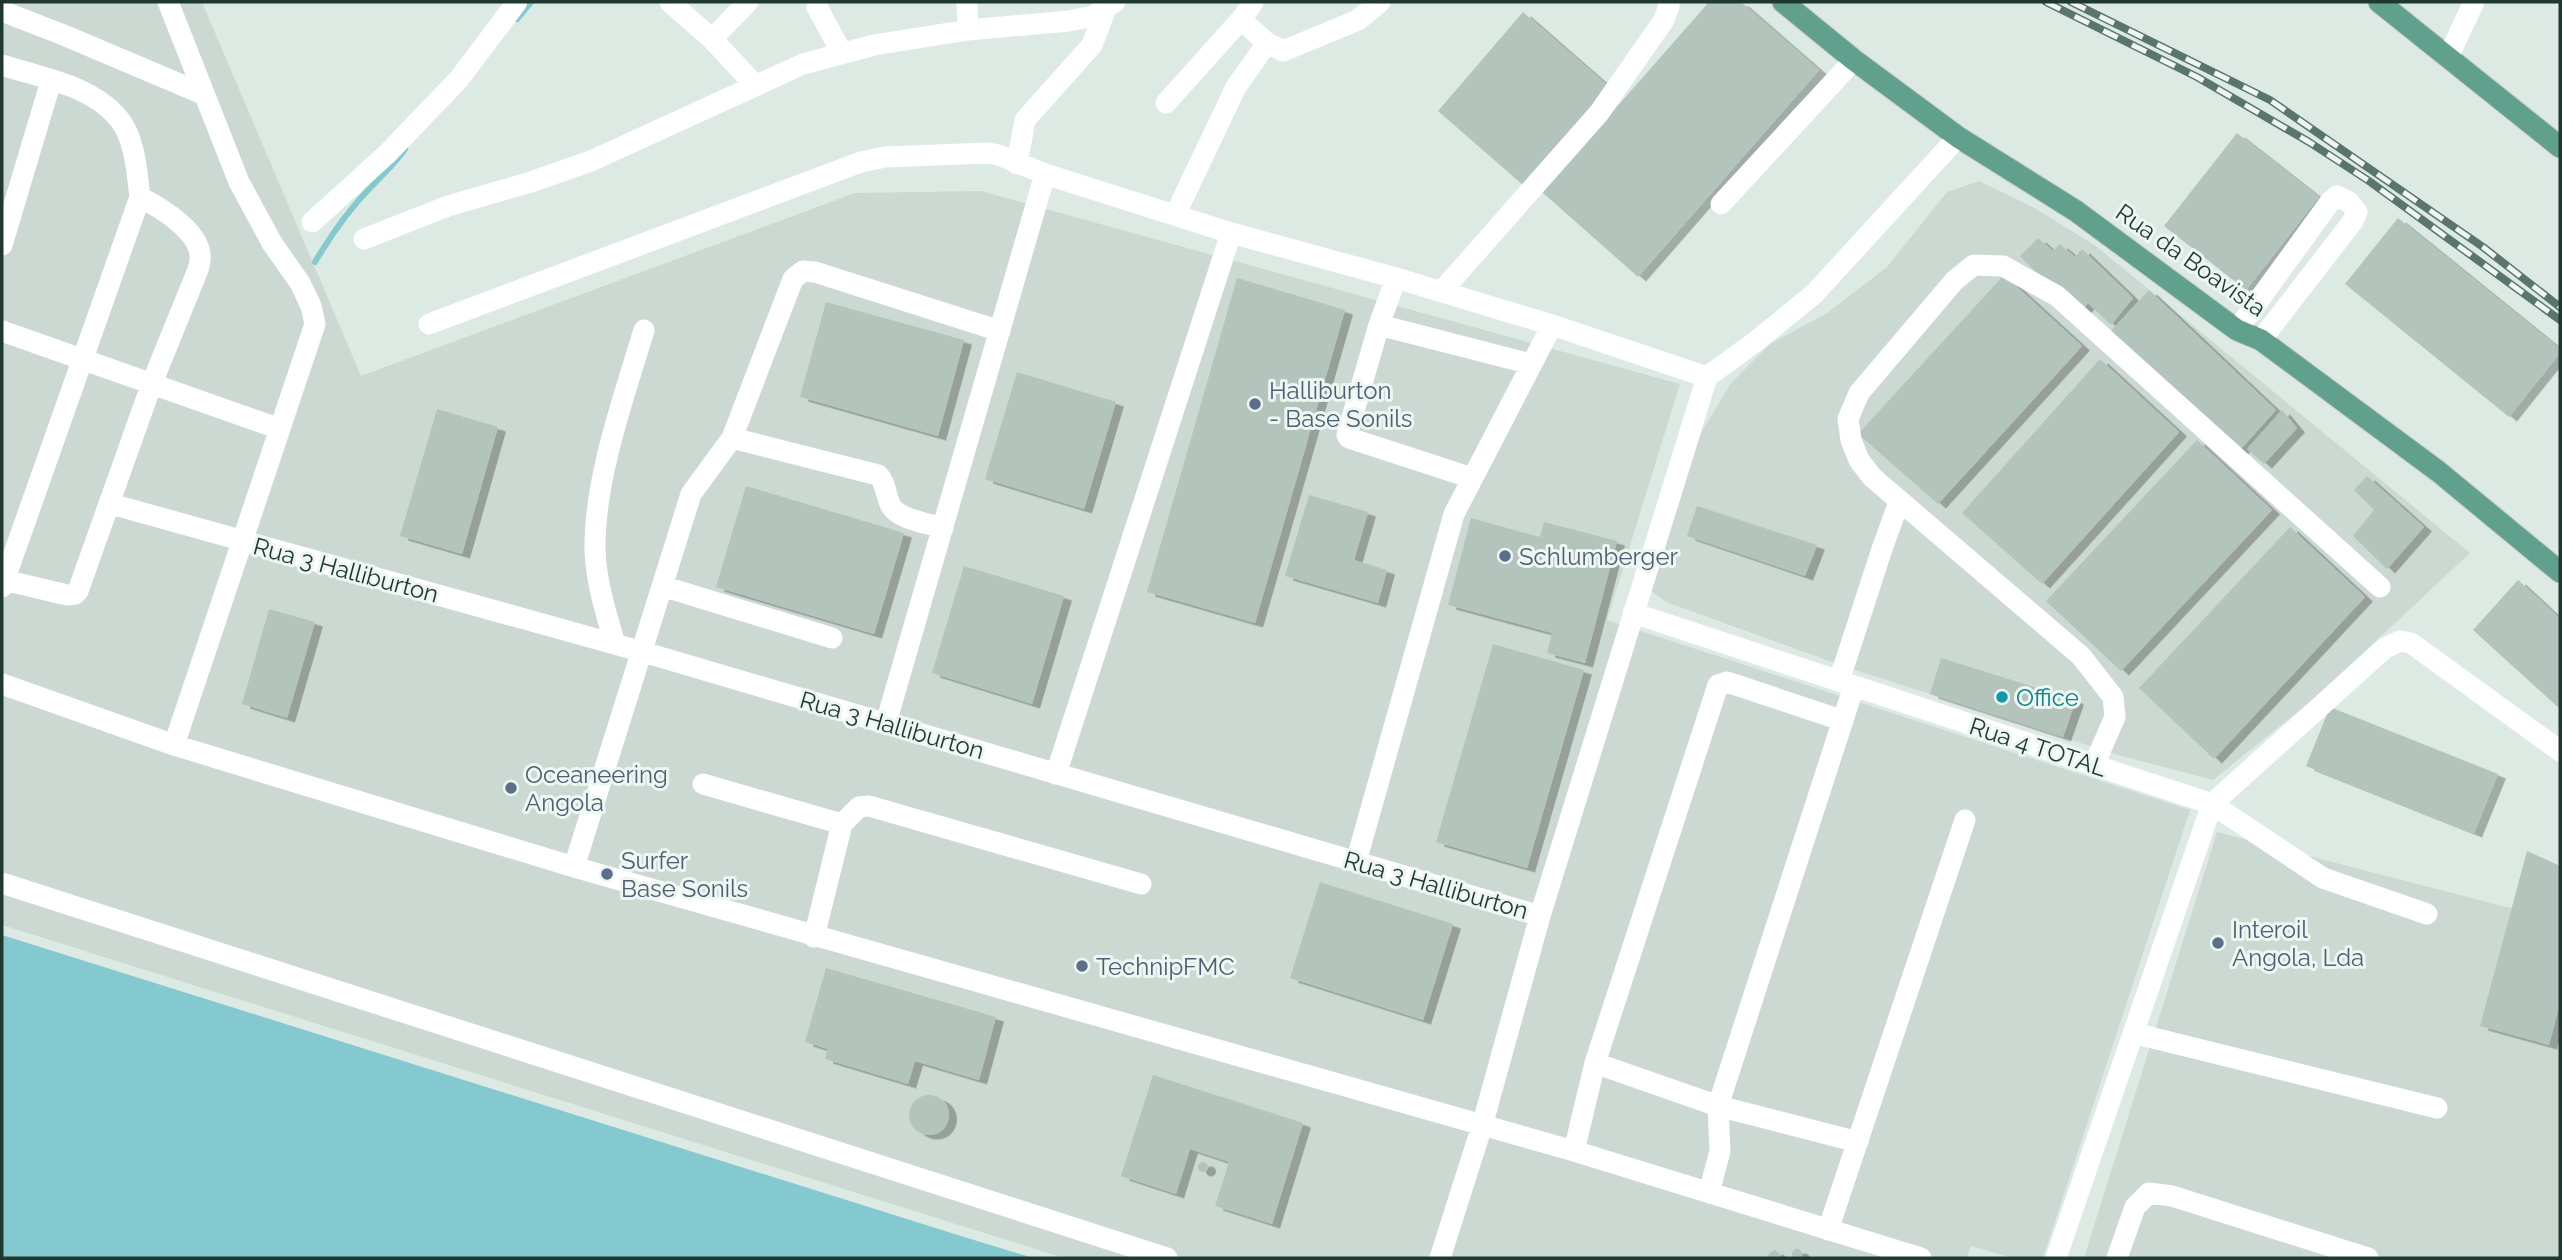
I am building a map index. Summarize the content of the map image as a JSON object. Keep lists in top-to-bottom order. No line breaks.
{"streets":{"main road":["Rua da Boavista"],"street":["Rua 3 Halliburton","Rua 4 TOTAL"]},"places":["Halliburton - Base Sonils","Schlumberger","Office","Oceaneering Angola","Surfer Base Sonils","Interoil Angola, Lda","TechnipFMC"]}
